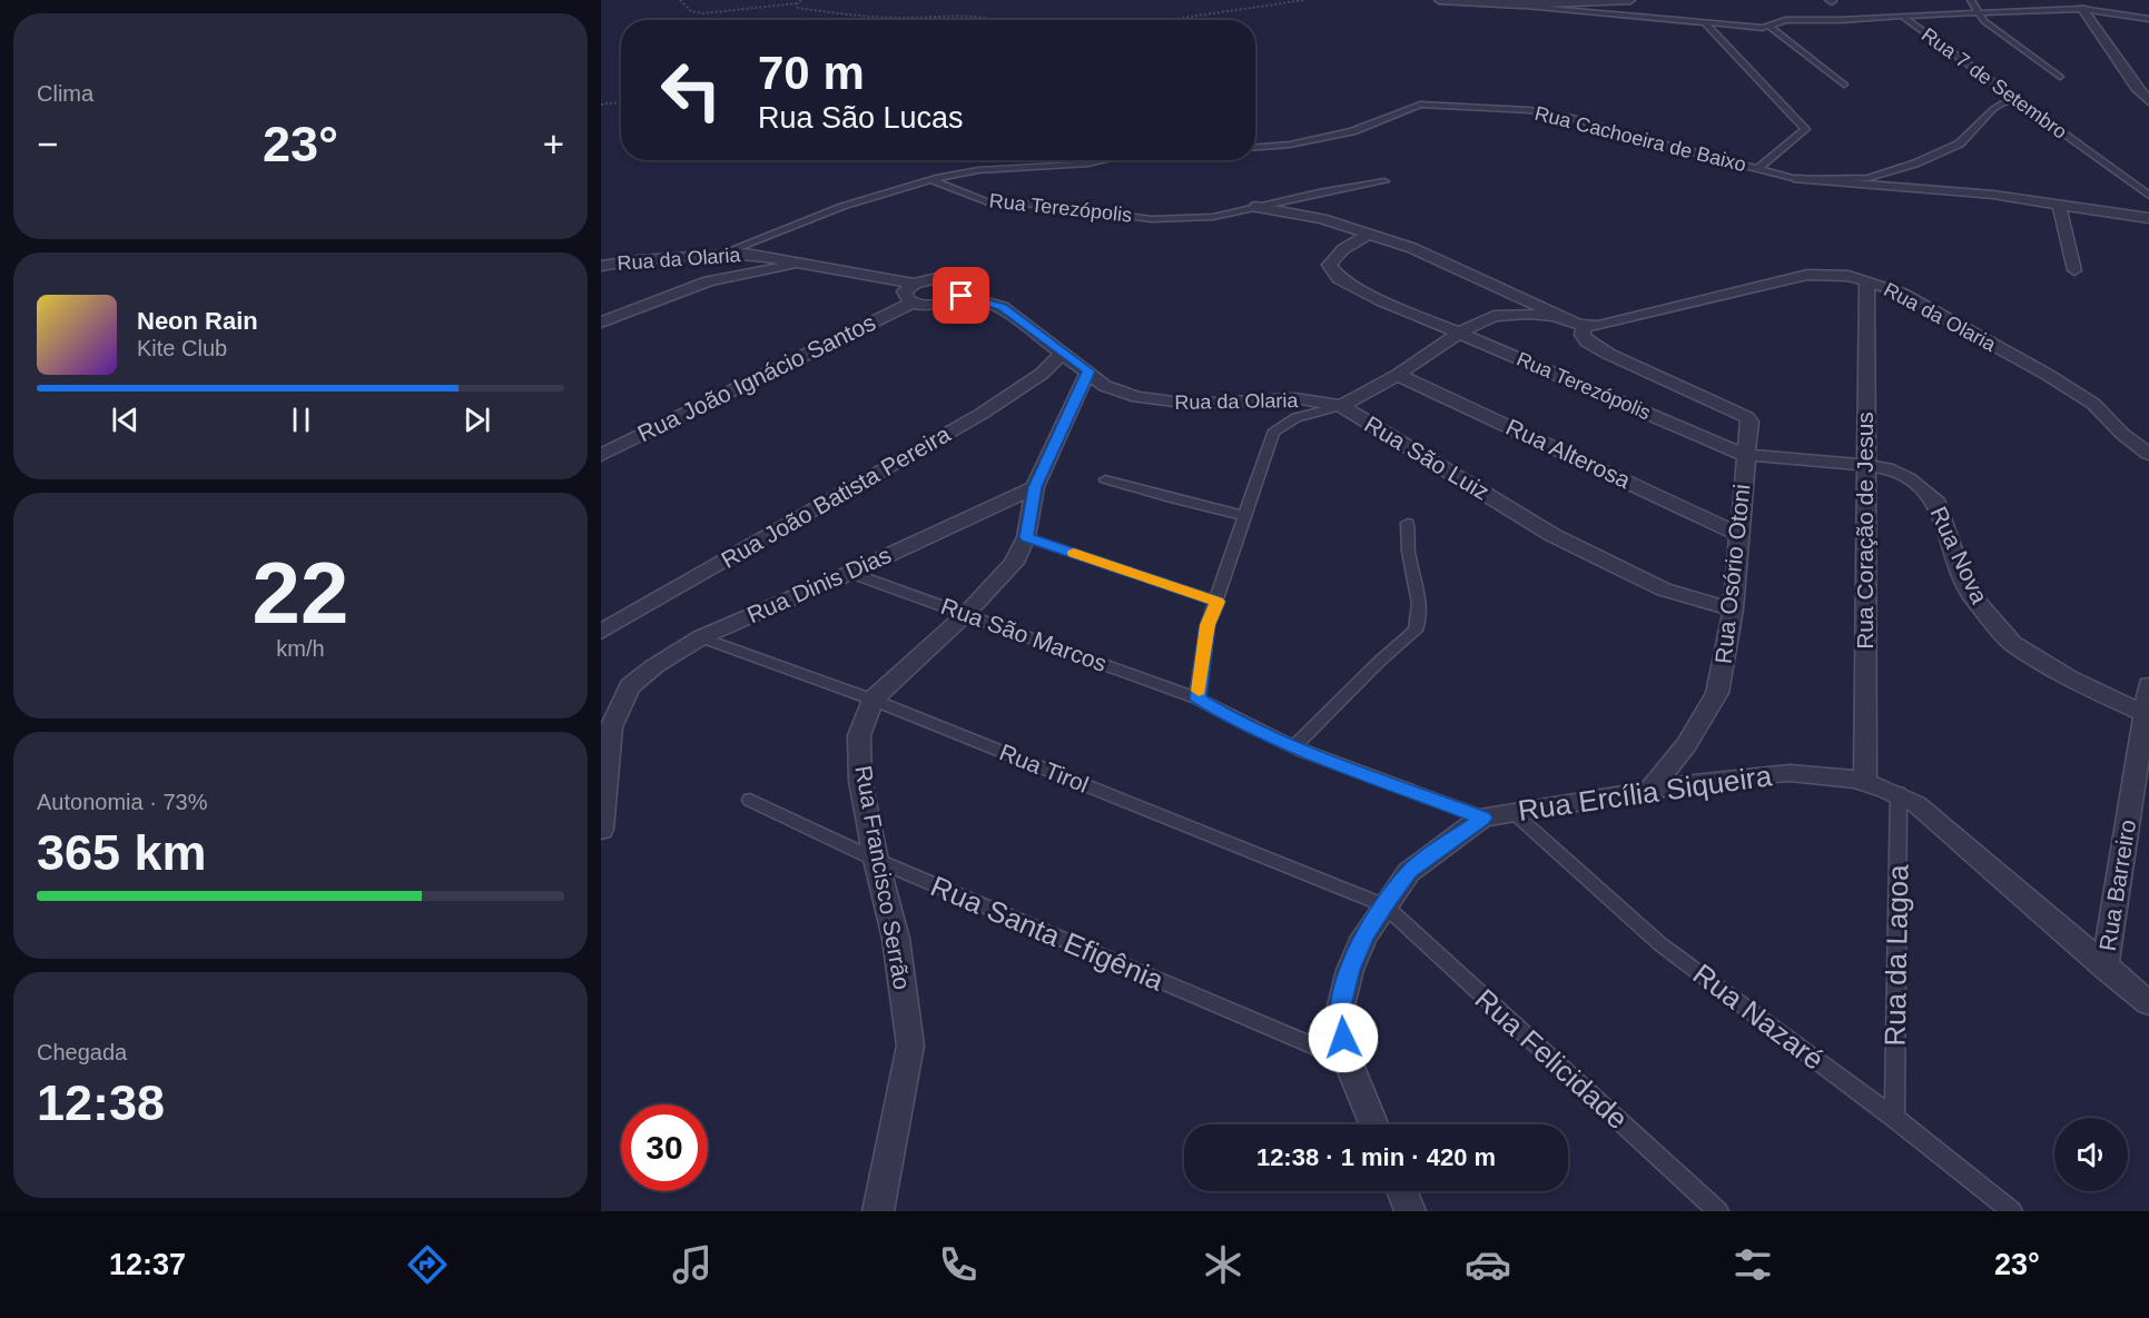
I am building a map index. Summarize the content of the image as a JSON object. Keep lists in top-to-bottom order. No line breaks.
{"streets":{"street":["Rua Terezópolis","Rua da Olaria","Rua João Ignácio Santos","Rua Alterosa","Rua São Luiz","Rua João Batista Pereira","Rua Coração de Jesus","Rua Nova","Rua Osório Otoni","Rua Dinis Dias","Rua Ercília Siqueira","Rua Francisco Serrão","Rua Barreiro"],"lane":["Rua 7 de Setembro","Rua Cachoeira de Baixo","Rua São Marcos","Rua Tirol","Rua Santa Efigênia","Rua da Lagoa","Rua Nazaré","Rua Felicidade"]},"crossings":[["Rua 7 de Setembro","Rua Cachoeira de Baixo"],["Rua Terezópolis","Rua São Luiz"],["Rua Terezópolis","Rua Nova"],["Rua Terezópolis","Rua Osório Otoni"],["Rua da Olaria","Rua São Luiz"],["Rua da Olaria","Rua João Batista Pereira"],["Rua da Olaria","Rua Coração de Jesus"],["Rua da Olaria","Rua Osório Otoni"],["Rua Alterosa","Rua São Luiz"],["Rua Alterosa","Rua Osório Otoni"],["Rua São Luiz","Rua Osório Otoni"],["Rua Coração de Jesus","Rua Nova"],["Rua Coração de Jesus","Rua Ercília Siqueira"],["Rua Nova","Rua Osório Otoni"],["Rua Nova","Rua Barreiro"],["Rua Osório Otoni","Rua Ercília Siqueira"],["Rua Dinis Dias","Rua São Marcos"],["Rua Dinis Dias","Rua Tirol"],["Rua Dinis Dias","Rua Francisco Serrão"],["Rua São Marcos","Rua Ercília Siqueira"],["Rua São Marcos","Rua Francisco Serrão"],["Rua Tirol","Rua Ercília Siqueira"],["Rua Tirol","Rua Francisco Serrão"],["Rua Tirol","Rua Felicidade"],["Rua Ercília Siqueira","Rua Barreiro"],["Rua Ercília Siqueira","Rua Santa Efigênia"],["Rua Ercília Siqueira","Rua da Lagoa"],["Rua Ercília Siqueira","Rua Nazaré"],["Rua Ercília Siqueira","Rua Felicidade"],["Rua Francisco Serrão","Rua Santa Efigênia"],["Rua da Lagoa","Rua Nazaré"]],"page":{"tile":["Clima",["22","km/h"],["Autonomia · 73%","365 km"],["Chegada","12:38"]],"turn":["70 m","Rua São Lucas"],"heat":["−","23°","+"],"song":["Neon Rain","Kite Club"],"limit":"30","trip":"12:38 · 1 min · 420 m","tabs":["12:37","23°"]}}
